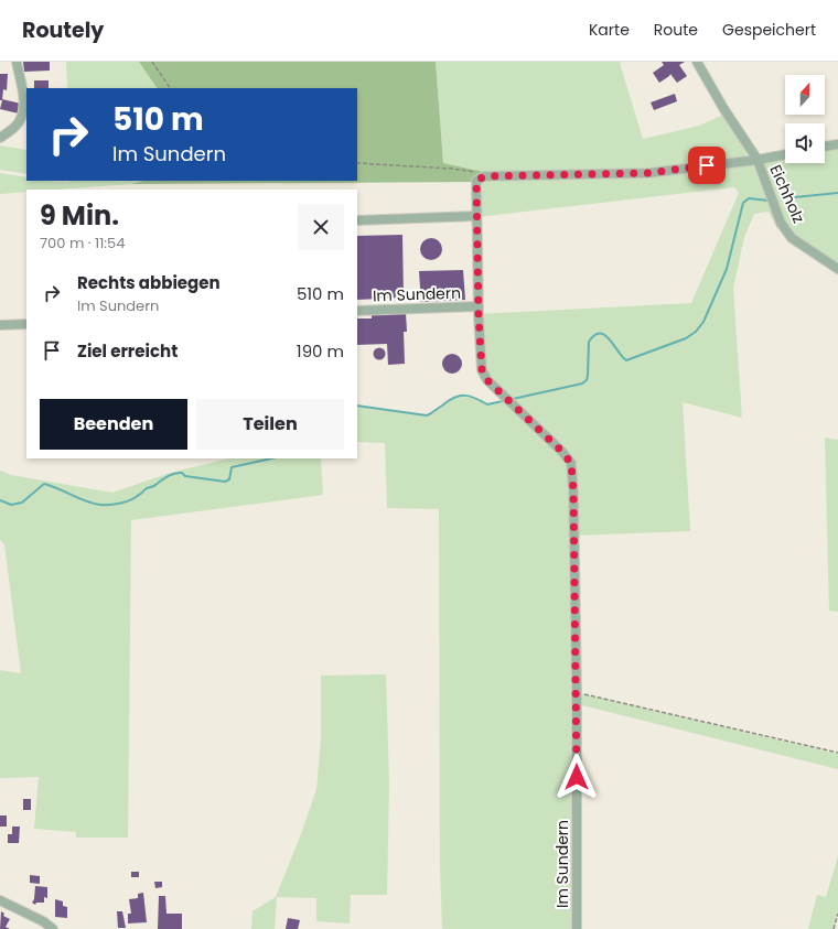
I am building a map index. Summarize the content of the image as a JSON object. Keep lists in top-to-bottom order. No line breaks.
{"streets":{"street":["Eichholz","Im Sundern"]},"north":"top","page":{"header":"Routely","nav":["Karte","Route","Gespeichert"],"turn":["510 m","Im Sundern"],"heading":["9 Min.","700 m · 11:54"],"list":[{"name":"Rechts abbiegen","note":"Im Sundern","value":"510 m"},{"name":"Ziel erreicht","value":"190 m"}],"buttons":["Beenden","Teilen"]}}
